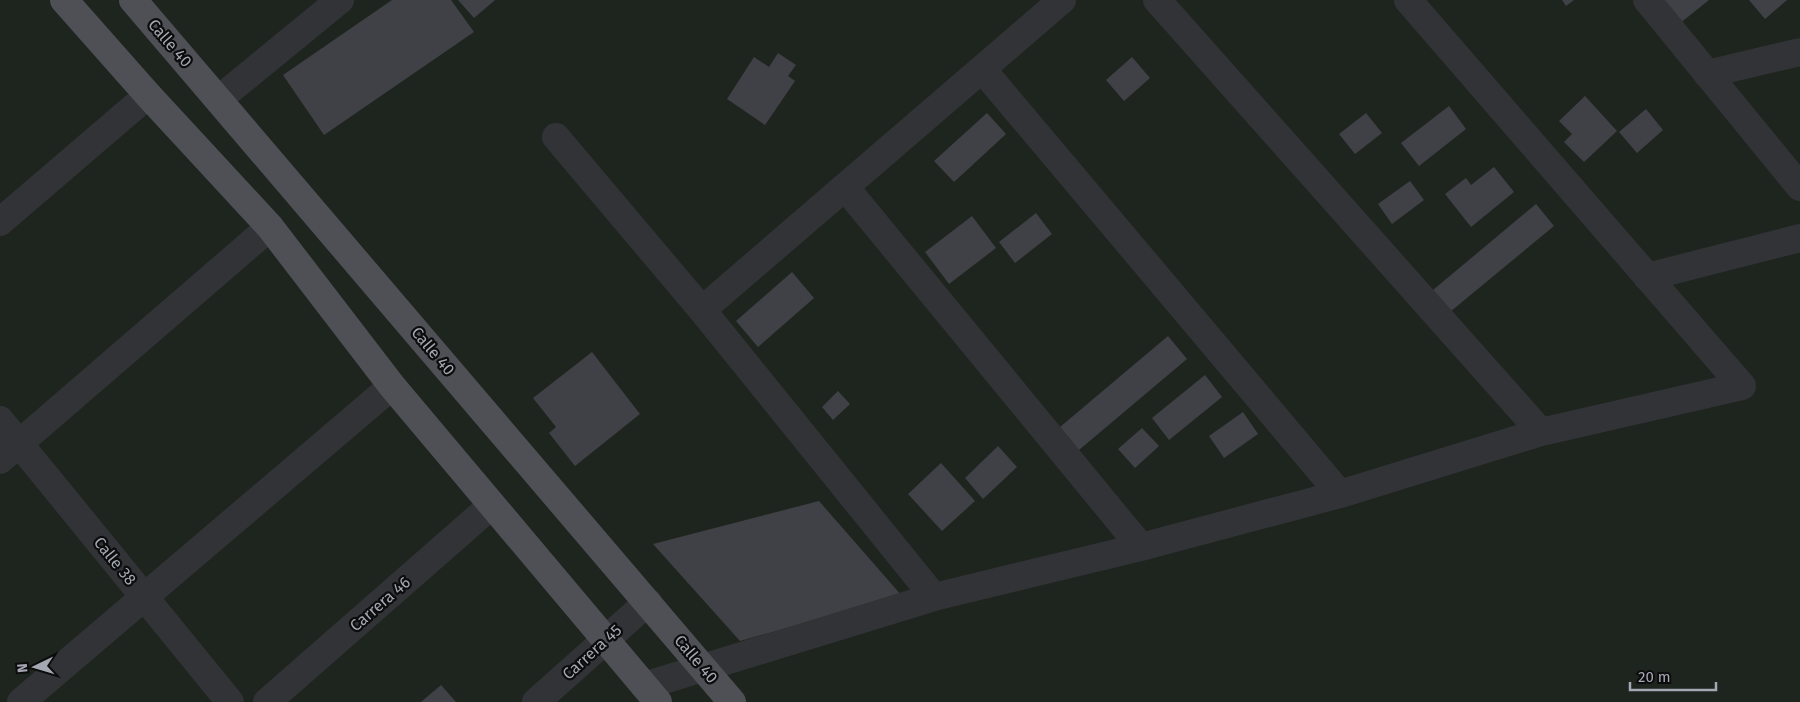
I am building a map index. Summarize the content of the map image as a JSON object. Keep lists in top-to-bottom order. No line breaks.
{"streets":{"main road":["Calle 40"],"street":["Calle 38","Carrera 46","Carrera 45"]},"crossings":[["Calle 40","Carrera 45"]],"scale_bar":"20 m","north":"left"}
